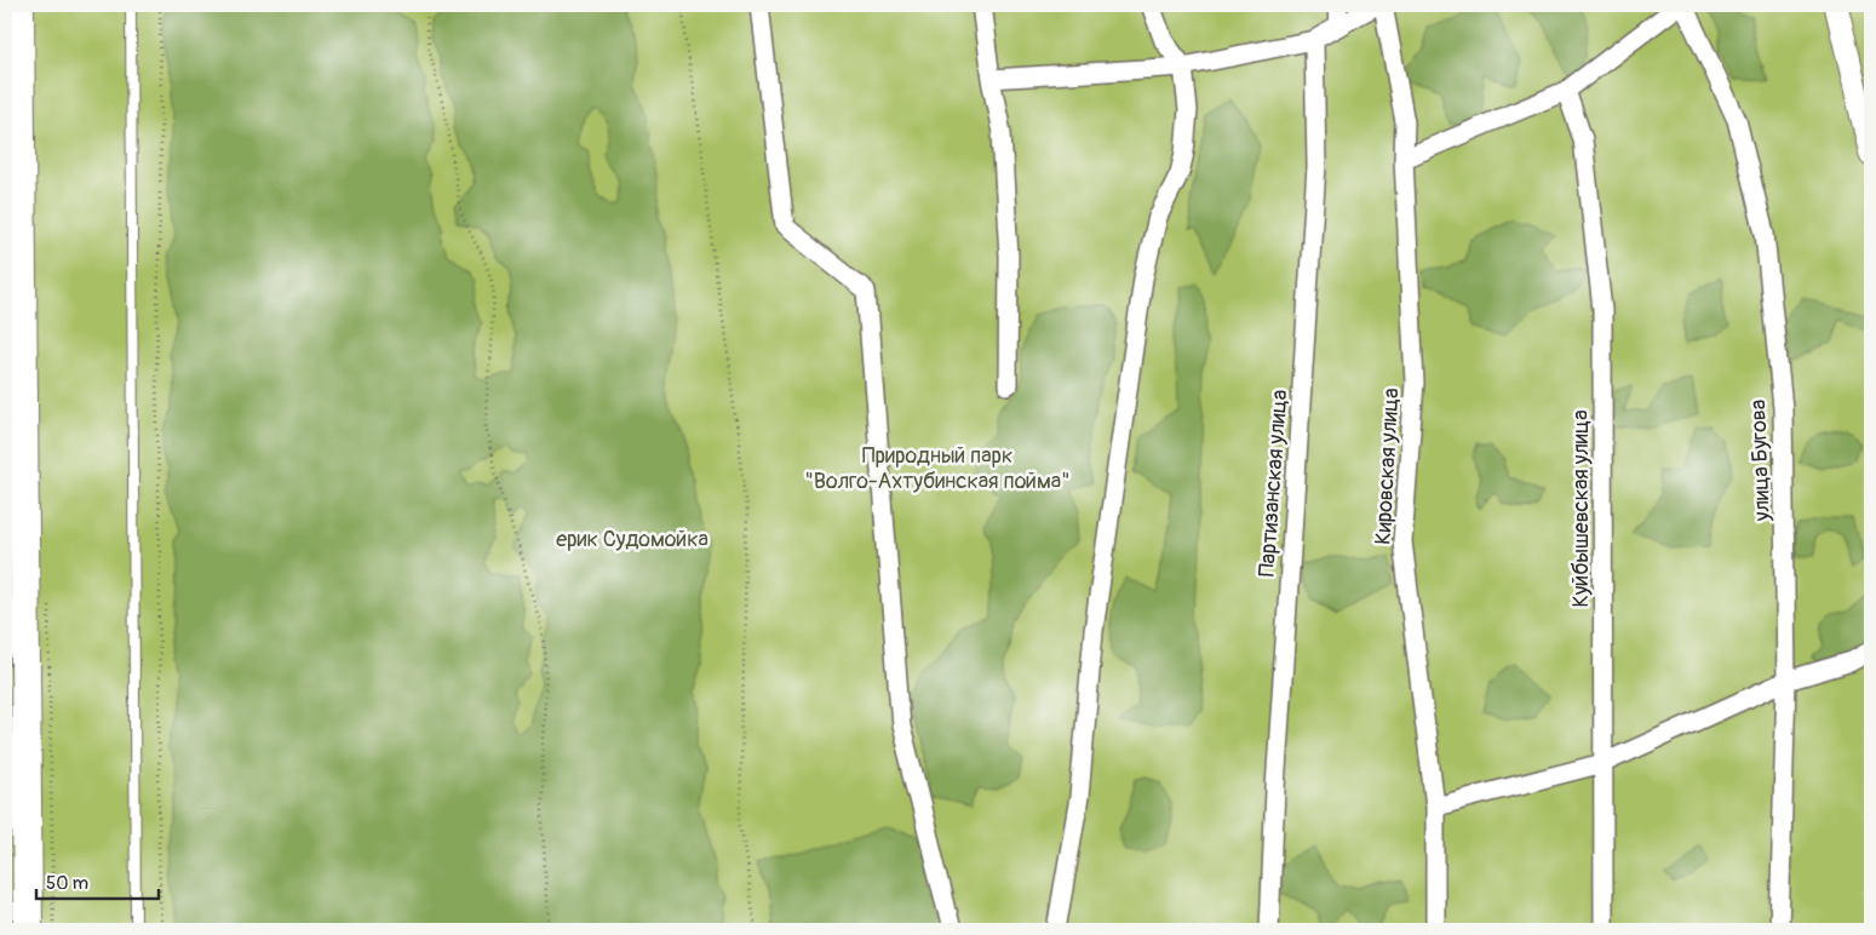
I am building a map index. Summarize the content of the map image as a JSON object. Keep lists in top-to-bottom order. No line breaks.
{"streets":{"street":["улица Бугова","Кировская улица","Партизанская улица","Куйбышевская улица"]},"parks":["Природный парк \"Волго-Ахтубинская пойма\"","ерик Судомойка"],"scale_bar":"50 m"}
